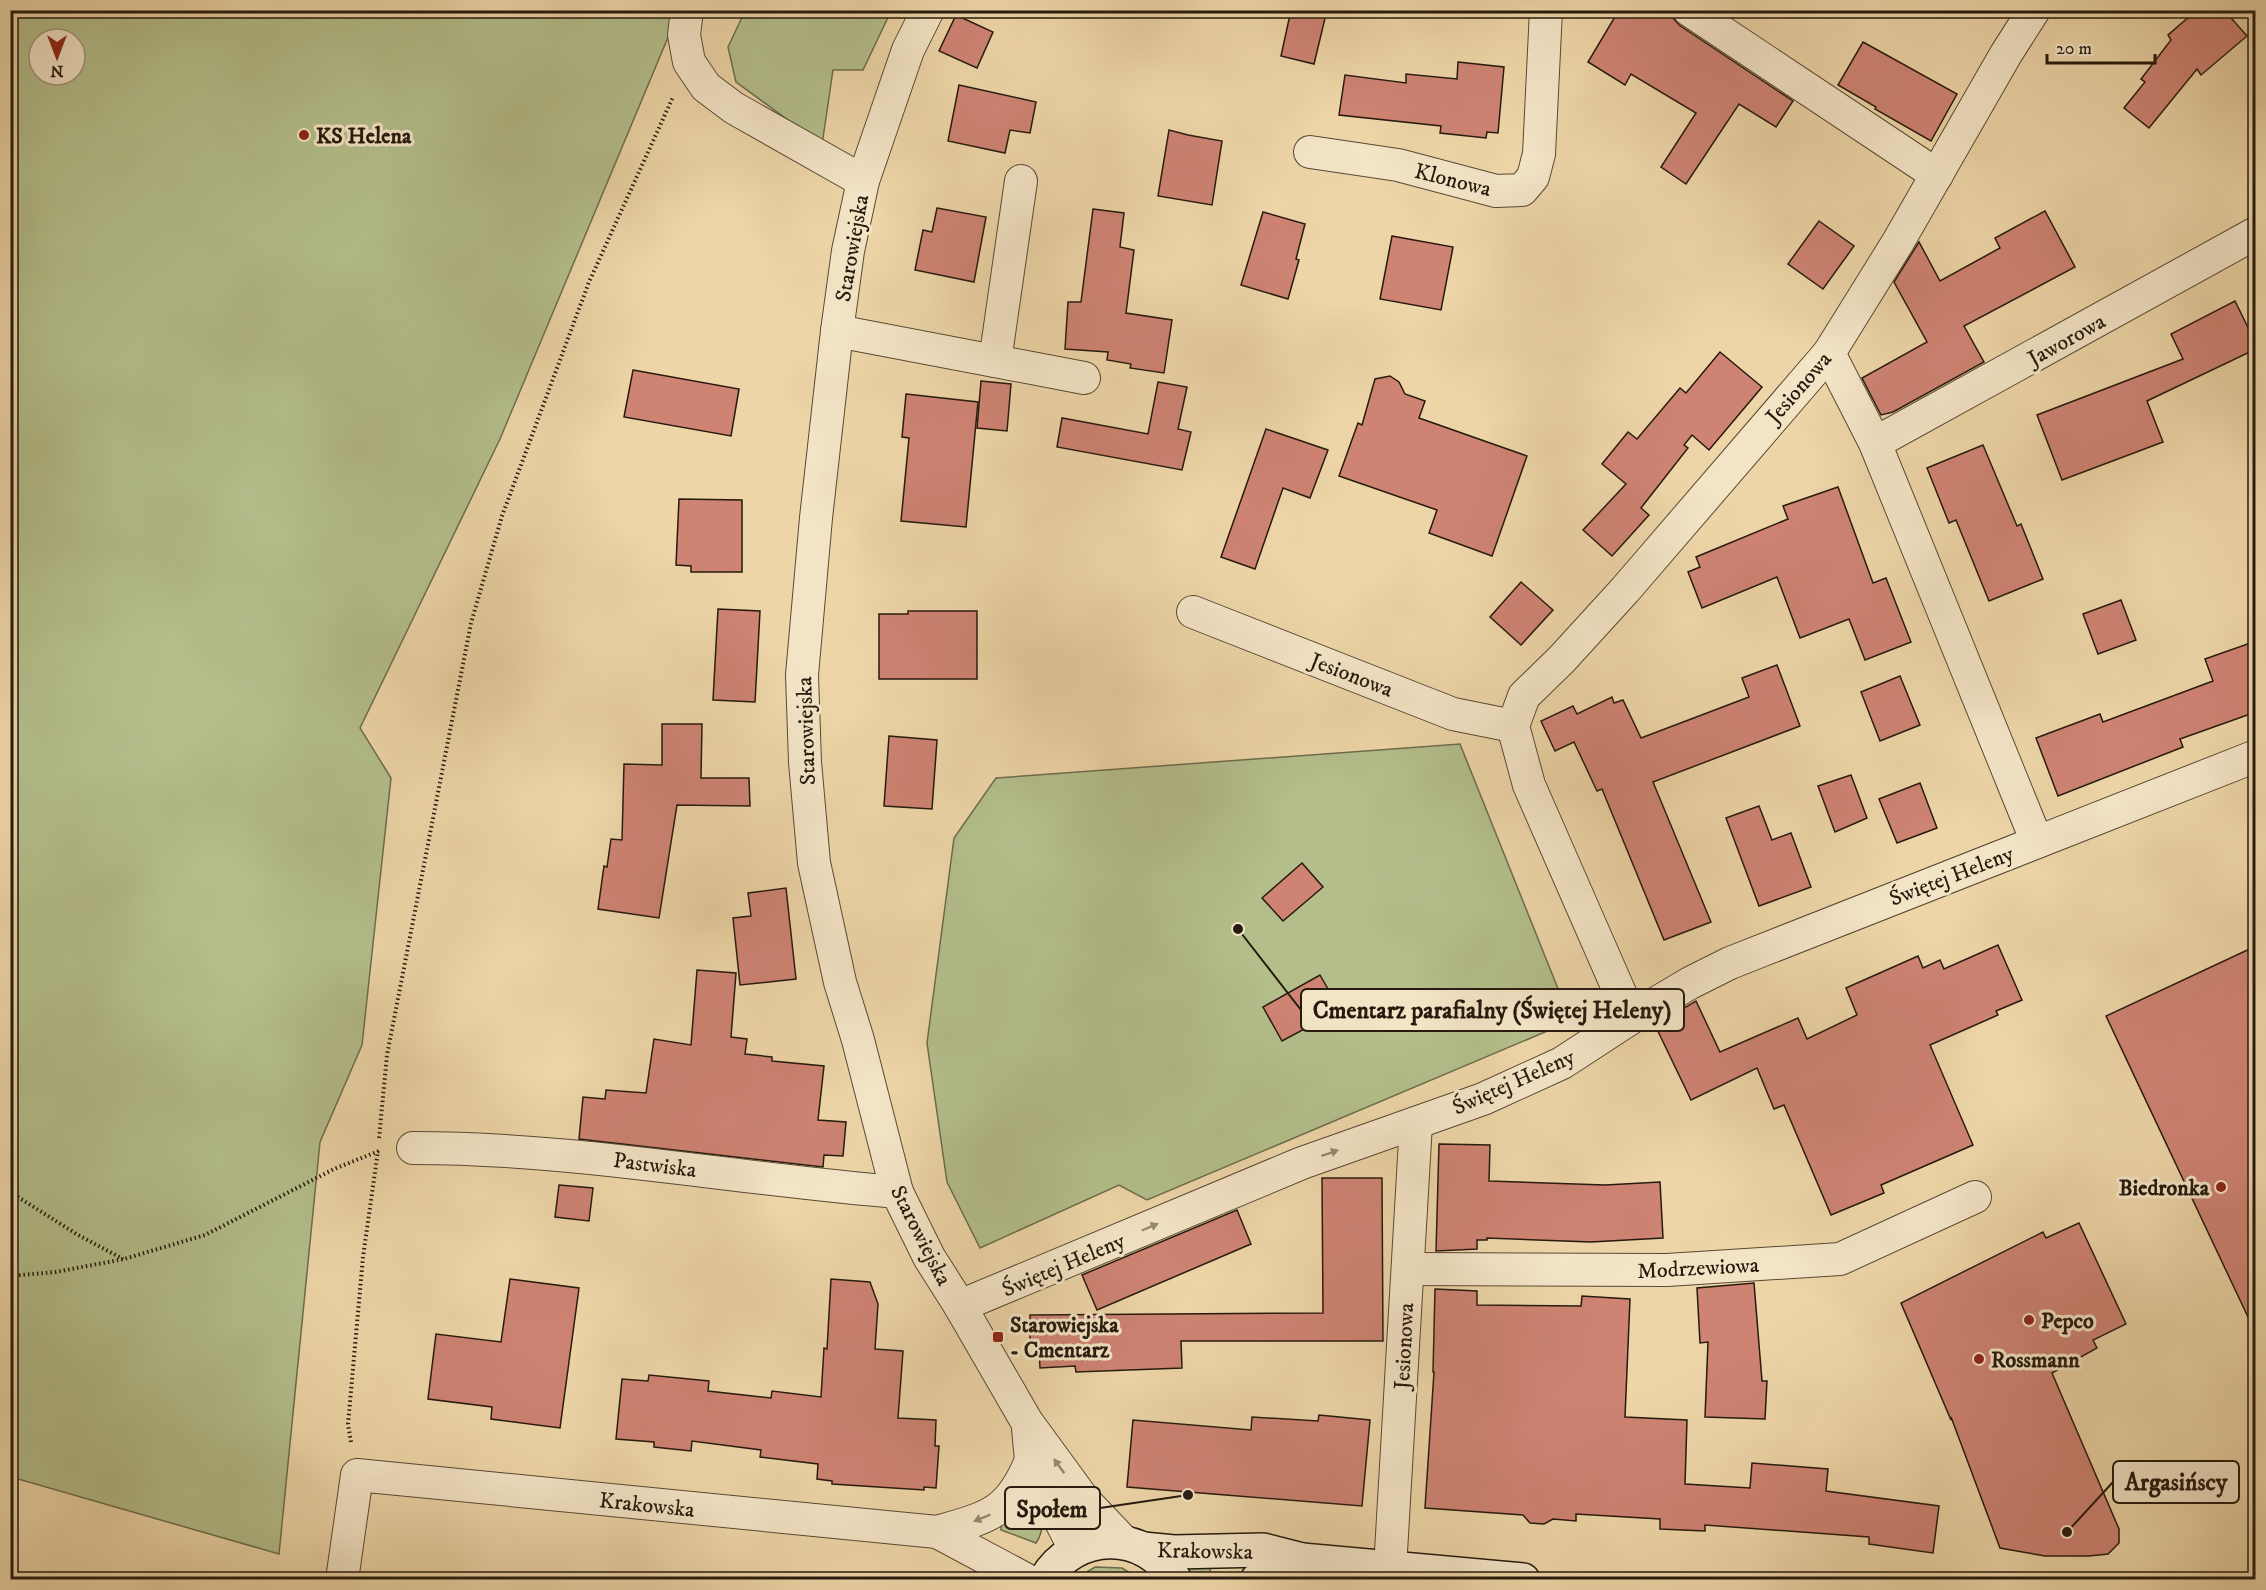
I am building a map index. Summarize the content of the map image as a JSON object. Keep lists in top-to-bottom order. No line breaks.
{"streets":{"main road":["Krakowska"],"street":["Klonowa","Starowiejska","Jaworowa","Jesionowa","Świętej Heleny","Pastwiska","Modrzewiowa"]},"crossings":[["Starowiejska","Świętej Heleny"],["Starowiejska","Pastwiska"],["Starowiejska","Krakowska"],["Jesionowa","Świętej Heleny"],["Jesionowa","Modrzewiowa"],["Jesionowa","Krakowska"]],"places":{"other":["KS Helena","Cmentarz parafialny (Świętej Heleny)","Biedronka","Pepco","Rossmann","Społem","Argasińscy"],"transit":["Starowiejska - Cmentarz"]},"scale_bar":"20 m","north":"bottom"}
